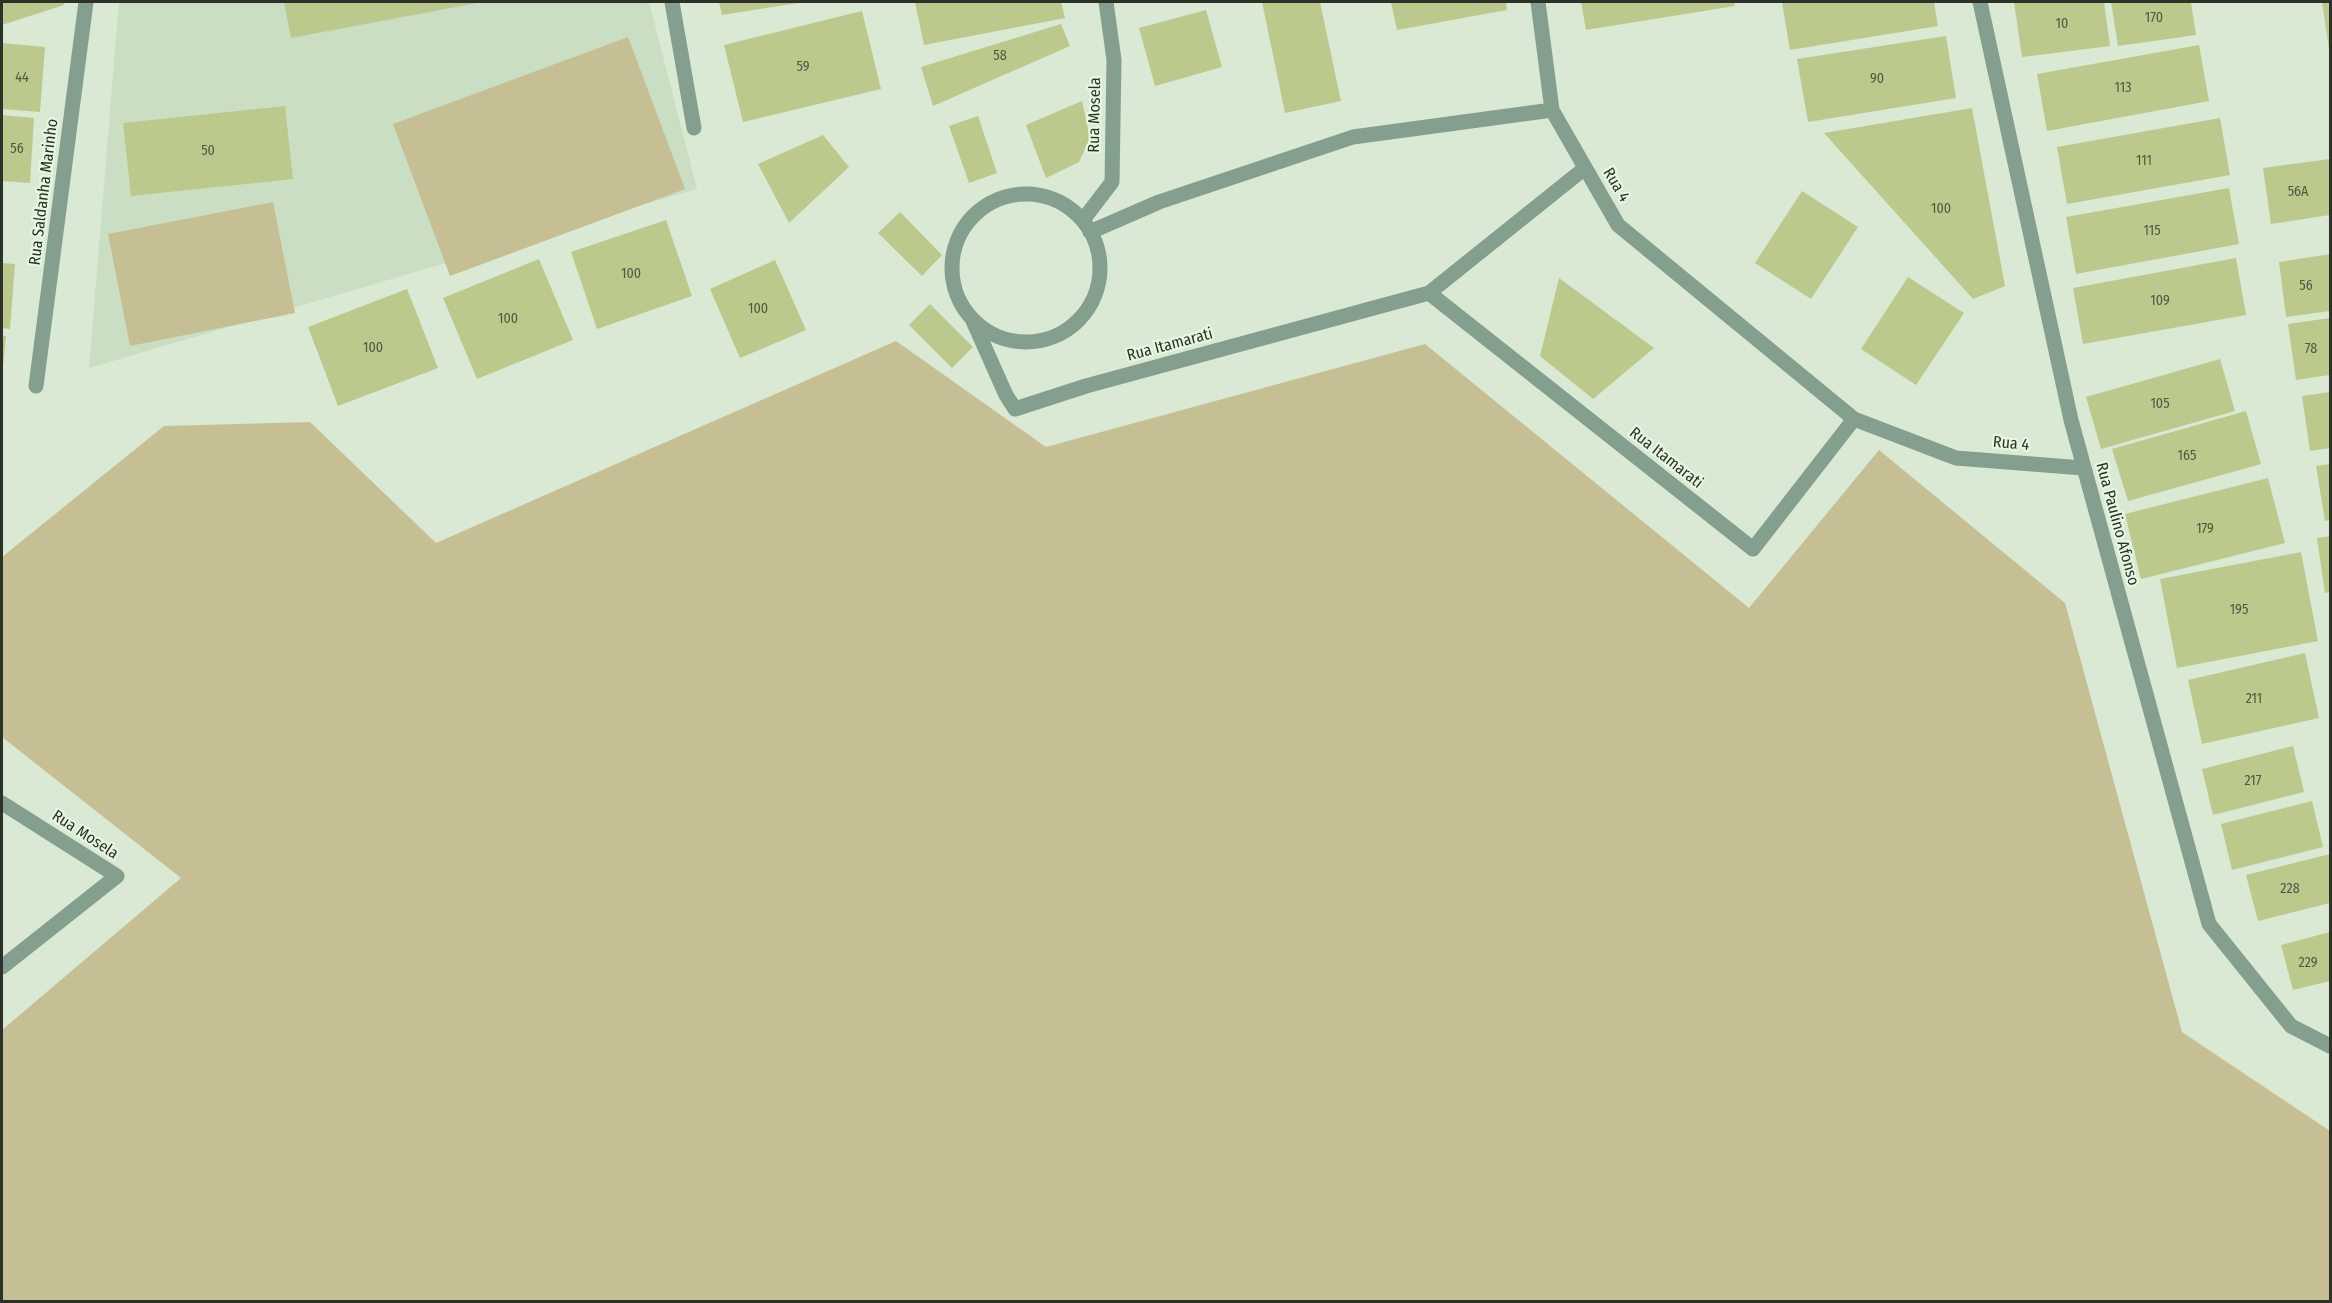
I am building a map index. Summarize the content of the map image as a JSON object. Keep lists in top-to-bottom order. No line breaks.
{"streets":{"street":["Rua Mosela","Rua 4","Rua Saldanha Marinho","Rua Itamarati","Rua Paulino Afonso"]},"crossings":[["Rua Mosela","Rua Itamarati"],["Rua 4","Rua Itamarati"],["Rua 4","Rua Paulino Afonso"]],"house_numbers":["170","10","58","59","44","90","113","56","50","111","56A","100","115","100","56","109","100","100","100","78","105","165","179","195","211","217","228","229"]}
